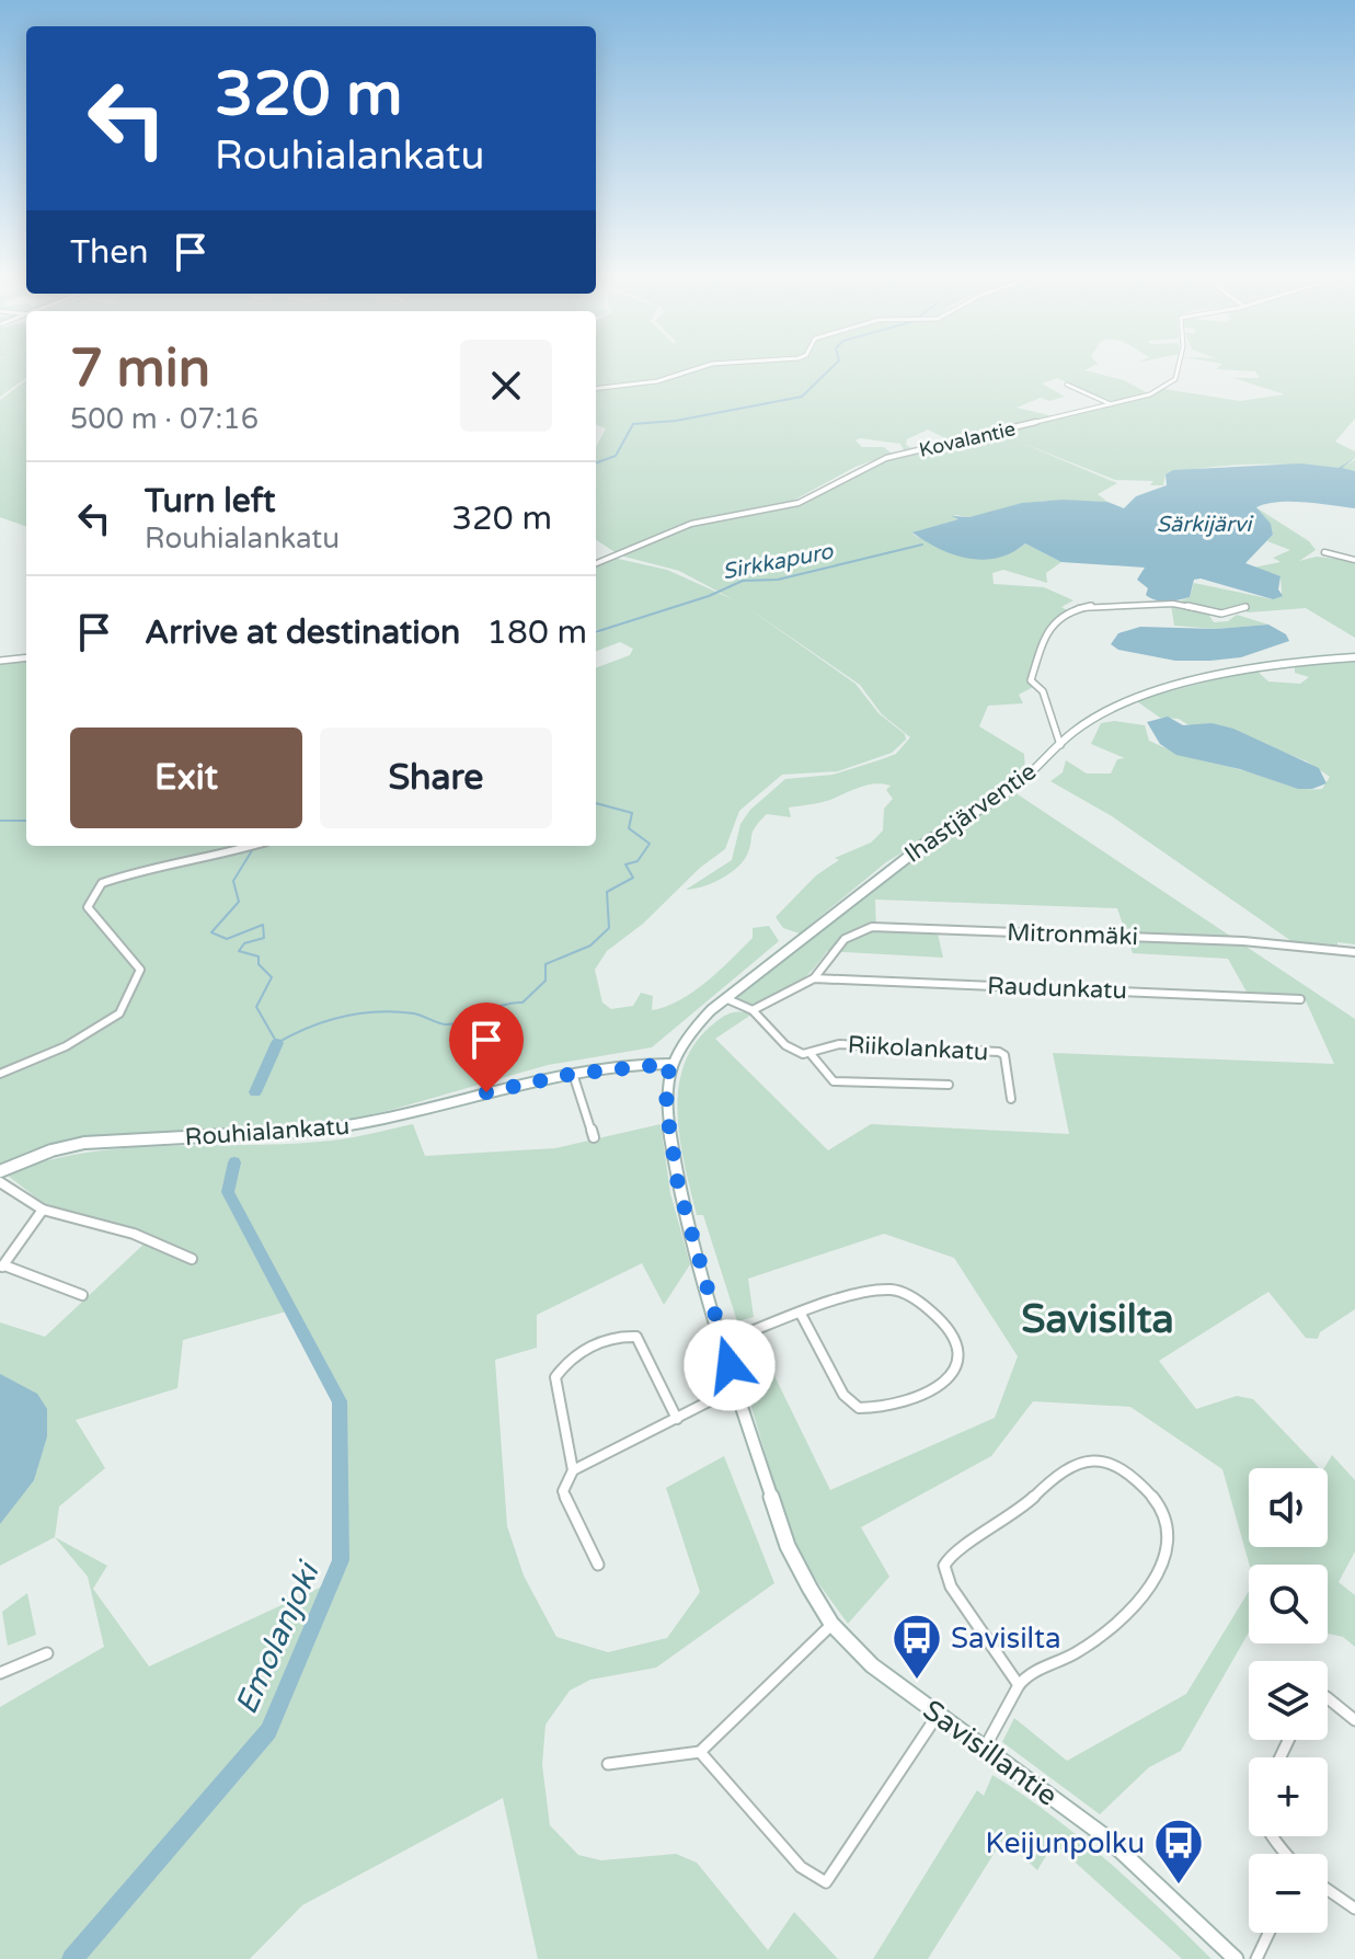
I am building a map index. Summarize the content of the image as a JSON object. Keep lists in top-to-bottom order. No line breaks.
{"streets":{"street":["Kovalantie","Ihastjärventie","Mitronmäki","Raudunkatu","Riikolankatu","Rouhialankatu","Savisillantie"]},"crossings":[["Mitronmäki","Raudunkatu"],["Rouhialankatu","Savisillantie"]],"districts":["Savisilta"],"water":["Särkijärvi","Sirkkapuro","Emolanjoki"],"places":{"bus stop":["Savisilta","Keijunpolku"]},"page":{"turn":["320 m","Rouhialankatu"],"then":"Then","heading":["7 min","500 m · 07:16"],"list":[{"name":"Turn left","note":"Rouhialankatu","value":"320 m"},{"name":"Arrive at destination","value":"180 m"}],"buttons":["Exit","Share"],"map_buttons":["+","−"]}}
